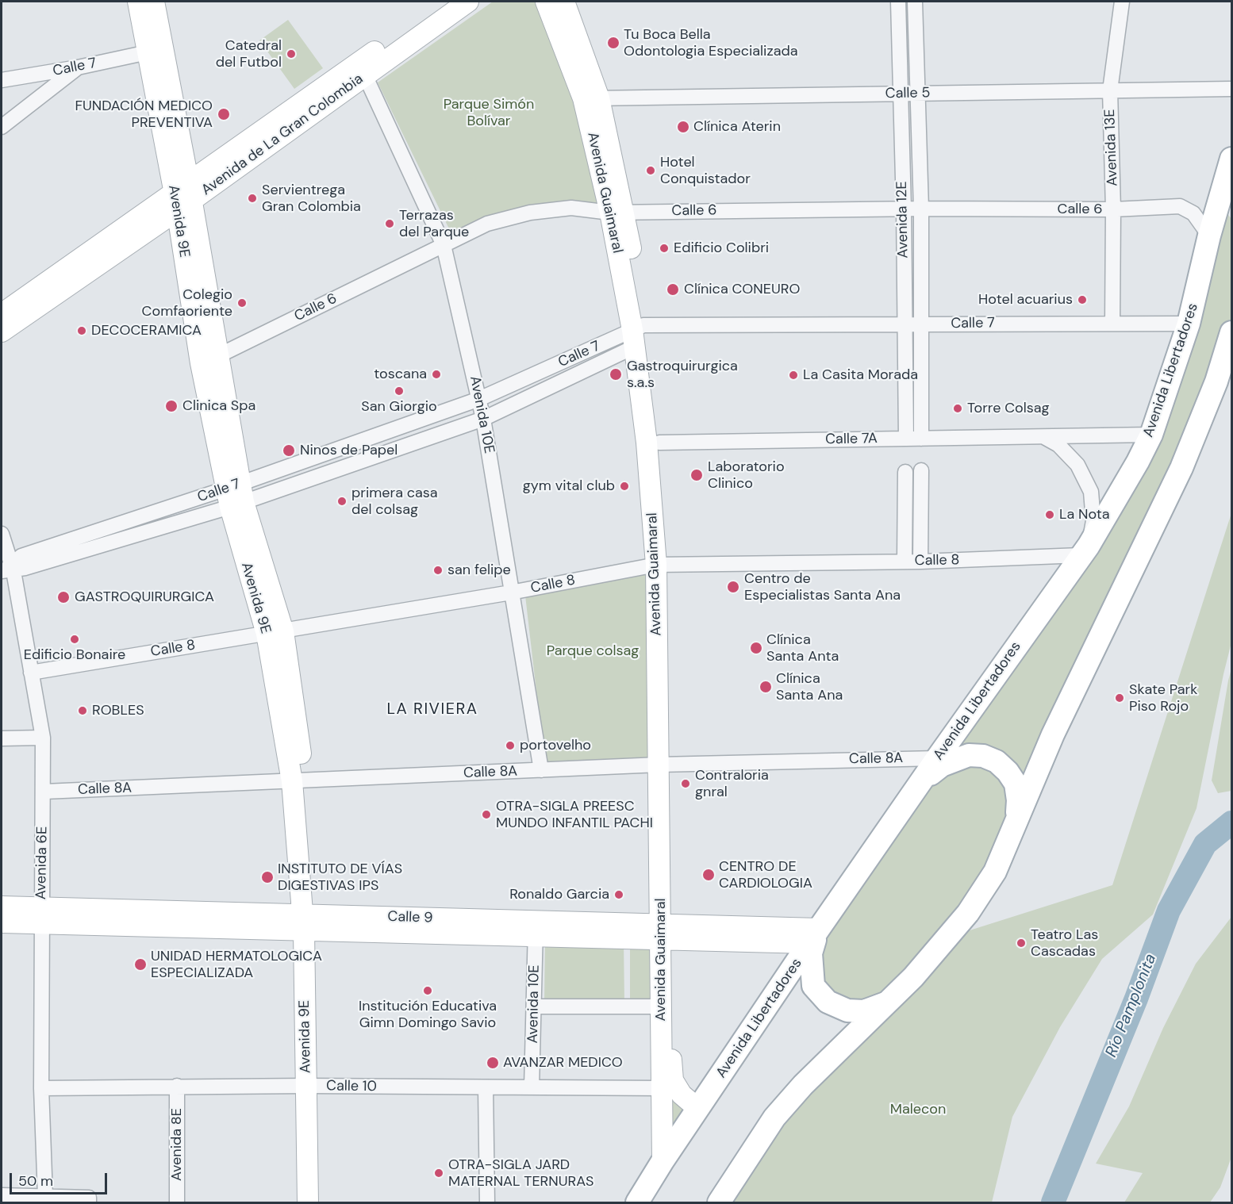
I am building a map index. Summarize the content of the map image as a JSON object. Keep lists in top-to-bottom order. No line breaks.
{"streets":{"main road":["Avenida Libertadores"],"street":["Calle 7","Calle 5","Avenida de La Gran Colombia","Avenida 13E","Avenida Guaimaral","Calle 6","Avenida 12E","Avenida 9E","Avenida 10E","Calle 7A","Calle 8","Calle 8A","Avenida 6E","Calle 9","Calle 10","Avenida 8E"]},"crossings":[["Calle 7","Avenida 13E"],["Calle 7","Avenida Guaimaral"],["Calle 7","Avenida 12E"],["Calle 7","Avenida 9E"],["Calle 7","Avenida Libertadores"],["Calle 7","Avenida 10E"],["Calle 7","Avenida 6E"],["Calle 5","Avenida 13E"],["Calle 5","Avenida Guaimaral"],["Calle 5","Avenida 12E"],["Avenida de La Gran Colombia","Avenida 9E"],["Avenida de La Gran Colombia","Avenida 10E"],["Avenida 13E","Calle 6"],["Avenida Guaimaral","Calle 6"],["Avenida Guaimaral","Avenida Libertadores"],["Avenida Guaimaral","Calle 7A"],["Avenida Guaimaral","Calle 8"],["Avenida Guaimaral","Calle 8A"],["Avenida Guaimaral","Calle 9"],["Avenida Guaimaral","Calle 10"],["Calle 6","Avenida 12E"],["Calle 6","Avenida 9E"],["Calle 6","Avenida Libertadores"],["Calle 6","Avenida 10E"],["Avenida 12E","Calle 7A"],["Avenida 9E","Calle 8"],["Avenida 9E","Calle 8A"],["Avenida 9E","Calle 9"],["Avenida 9E","Calle 10"],["Avenida Libertadores","Calle 7A"],["Avenida Libertadores","Calle 8"],["Avenida Libertadores","Calle 8A"],["Avenida Libertadores","Calle 9"],["Avenida 10E","Calle 8"],["Avenida 10E","Calle 8A"],["Avenida 10E","Calle 9"],["Avenida 10E","Calle 10"],["Calle 8","Avenida 6E"],["Calle 8A","Avenida 6E"],["Avenida 6E","Calle 9"],["Avenida 6E","Calle 10"],["Calle 10","Avenida 8E"]],"districts":["LA RIVIERA"],"water":["Río Pamplonita"],"parks":["Parque Simón Bolívar","Parque colsag","Malecon"],"places":["Tu Boca Bella Odontologia Especializada","Catedral del Futbol","FUNDACIÓN MEDICO PREVENTIVA","Clínica Aterin","Hotel Conquistador","Servientrega Gran Colombia","Terrazas del Parque","Edificio Colibri","Clínica CONEURO","Hotel acuarius","Colegio Comfaoriente","DECOCERAMICA","toscana","Gastroquirurgica s.a.s","La Casita Morada","San Giorgio","Clinica Spa","Torre Colsag","Ninos de Papel","Laboratorio Clinico","gym vital club","primera casa del colsag","La Nota","san felipe","Centro de Especialistas Santa Ana","GASTROQUIRURGICA","Edificio Bonaire","Clínica Santa Anta","Clínica Santa Ana","Skate Park Piso Rojo","ROBLES","portovelho","Contraloria gnral","OTRA-SIGLA PREESC MUNDO INFANTIL PACHI","CENTRO DE CARDIOLOGIA","INSTITUTO DE VÍAS DIGESTIVAS IPS","Ronaldo Garcia","Teatro Las Cascadas","UNIDAD HERMATOLOGICA ESPECIALIZADA","Institución Educativa Gimn Domingo Savio","AVANZAR MEDICO","OTRA-SIGLA JARD MATERNAL TERNURAS"],"scale_bar":"50 m"}
